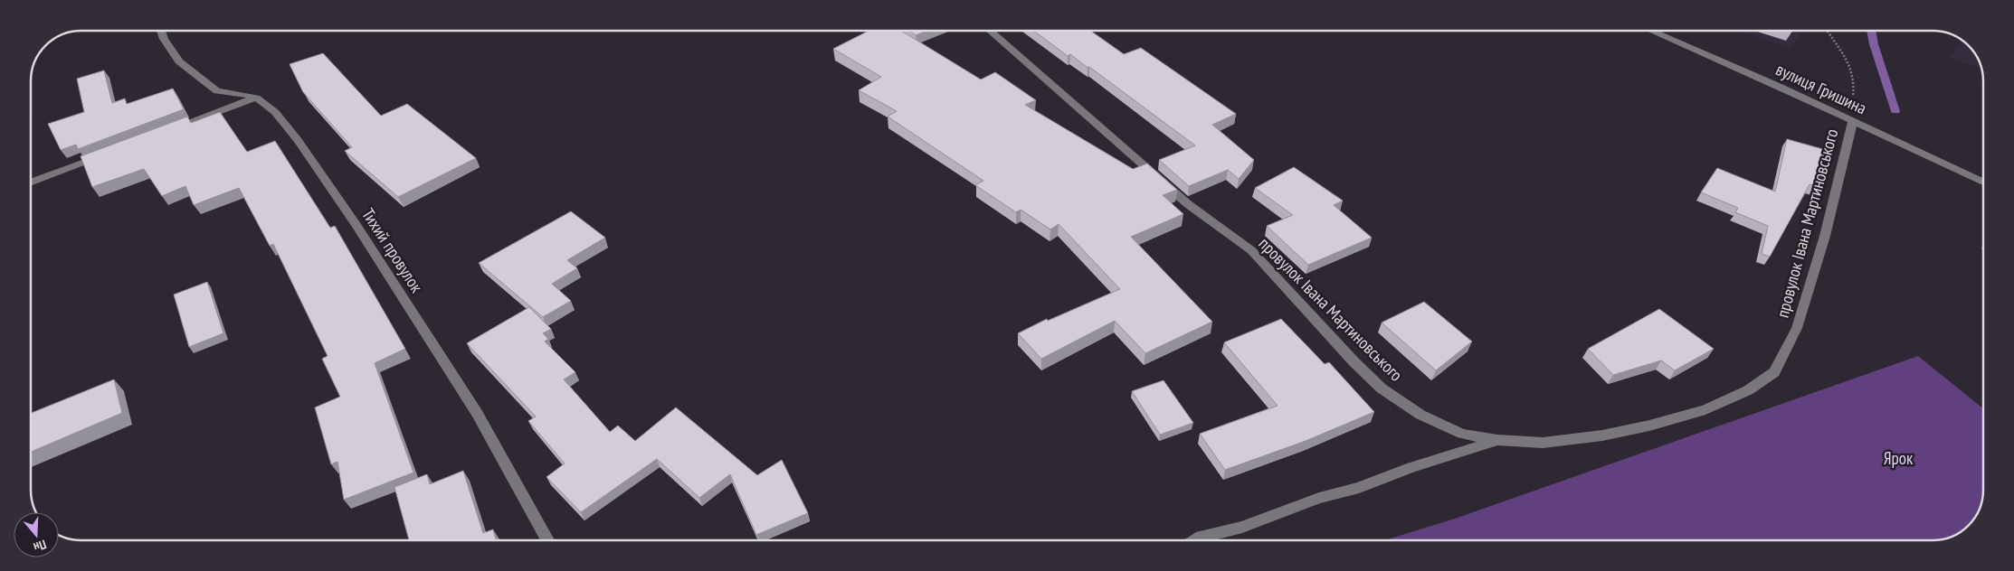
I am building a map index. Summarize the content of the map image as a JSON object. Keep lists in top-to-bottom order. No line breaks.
{"streets":{"street":["вулиця Гришина","провулок Івана Мартиновського","Тихий провулок"]},"crossings":[["вулиця Гришина","провулок Івана Мартиновського"]],"parks":["Ярок"],"north":"bottom"}
